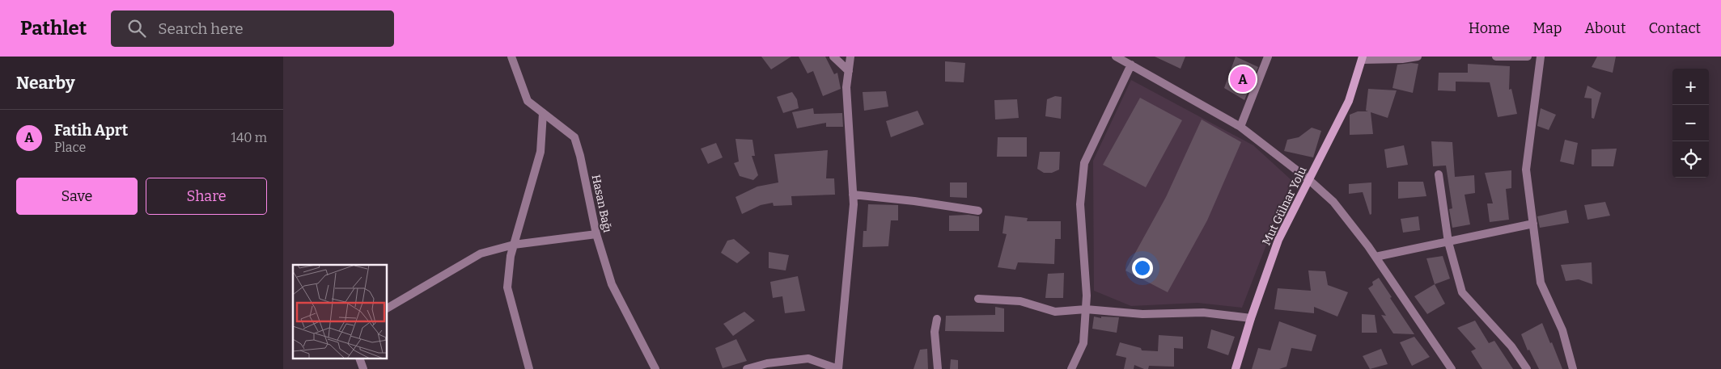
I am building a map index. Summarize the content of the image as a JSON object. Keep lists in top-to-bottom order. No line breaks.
{"streets":{"main road":["Mut Gülnar Yolu"],"street":["Hasan Bağı"]},"page":{"header":"Pathlet","search":"Search here","nav":["Home","Map","About","Contact"],"heading":"Nearby","pins":"A","map_buttons":["+","−"],"list":[{"mark":"A","name":"Fatih Aprt","note":"Place","value":"140 m"}],"buttons":["Save","Share"]}}
